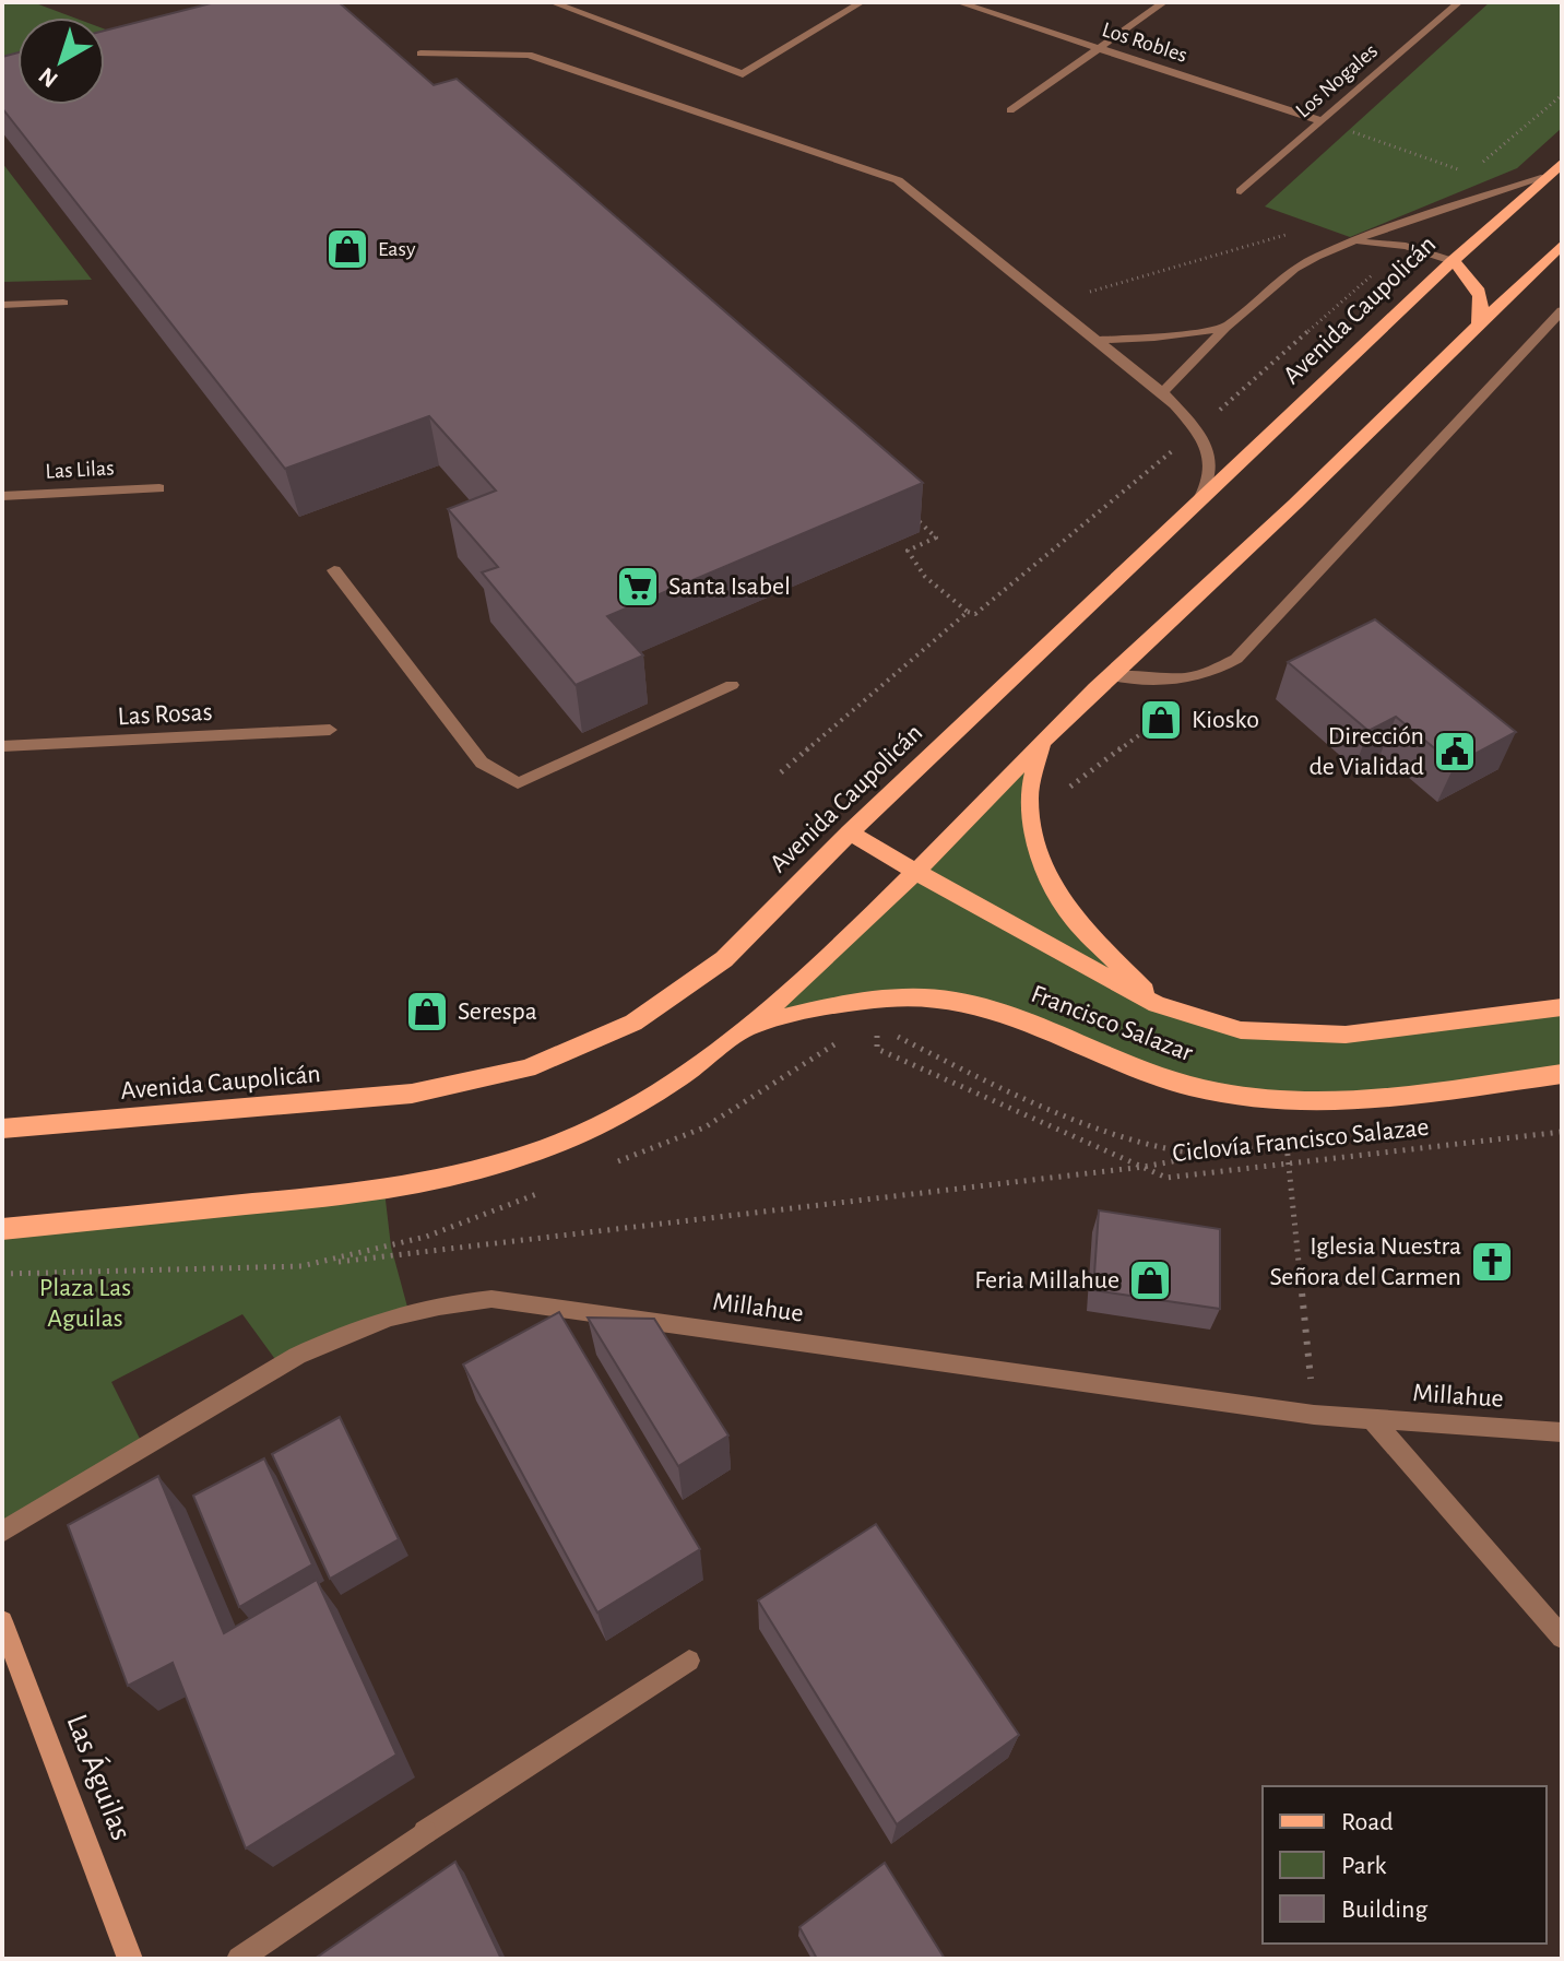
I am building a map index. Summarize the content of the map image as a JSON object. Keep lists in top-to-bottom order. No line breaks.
{"streets":{"main road":["Avenida Caupolicán","Francisco Salazar","Las Águilas"],"street":["Los Robles","Los Nogales","Las Lilas","Las Rosas","Millahue"],"path":["Ciclovía Francisco Salazae"]},"crossings":[["Los Robles","Los Nogales"],["Avenida Caupolicán","Francisco Salazar"]],"parks":["Plaza Las Aguilas"],"places":{"shop":["Easy","Kiosko","Serespa","Feria Millahue"],"supermarket":["Santa Isabel"],"public building":["Dirección de Vialidad"],"church":["Iglesia Nuestra Señora del Carmen"]},"legend":["Road","Park","Building"],"north":"bottom left"}
